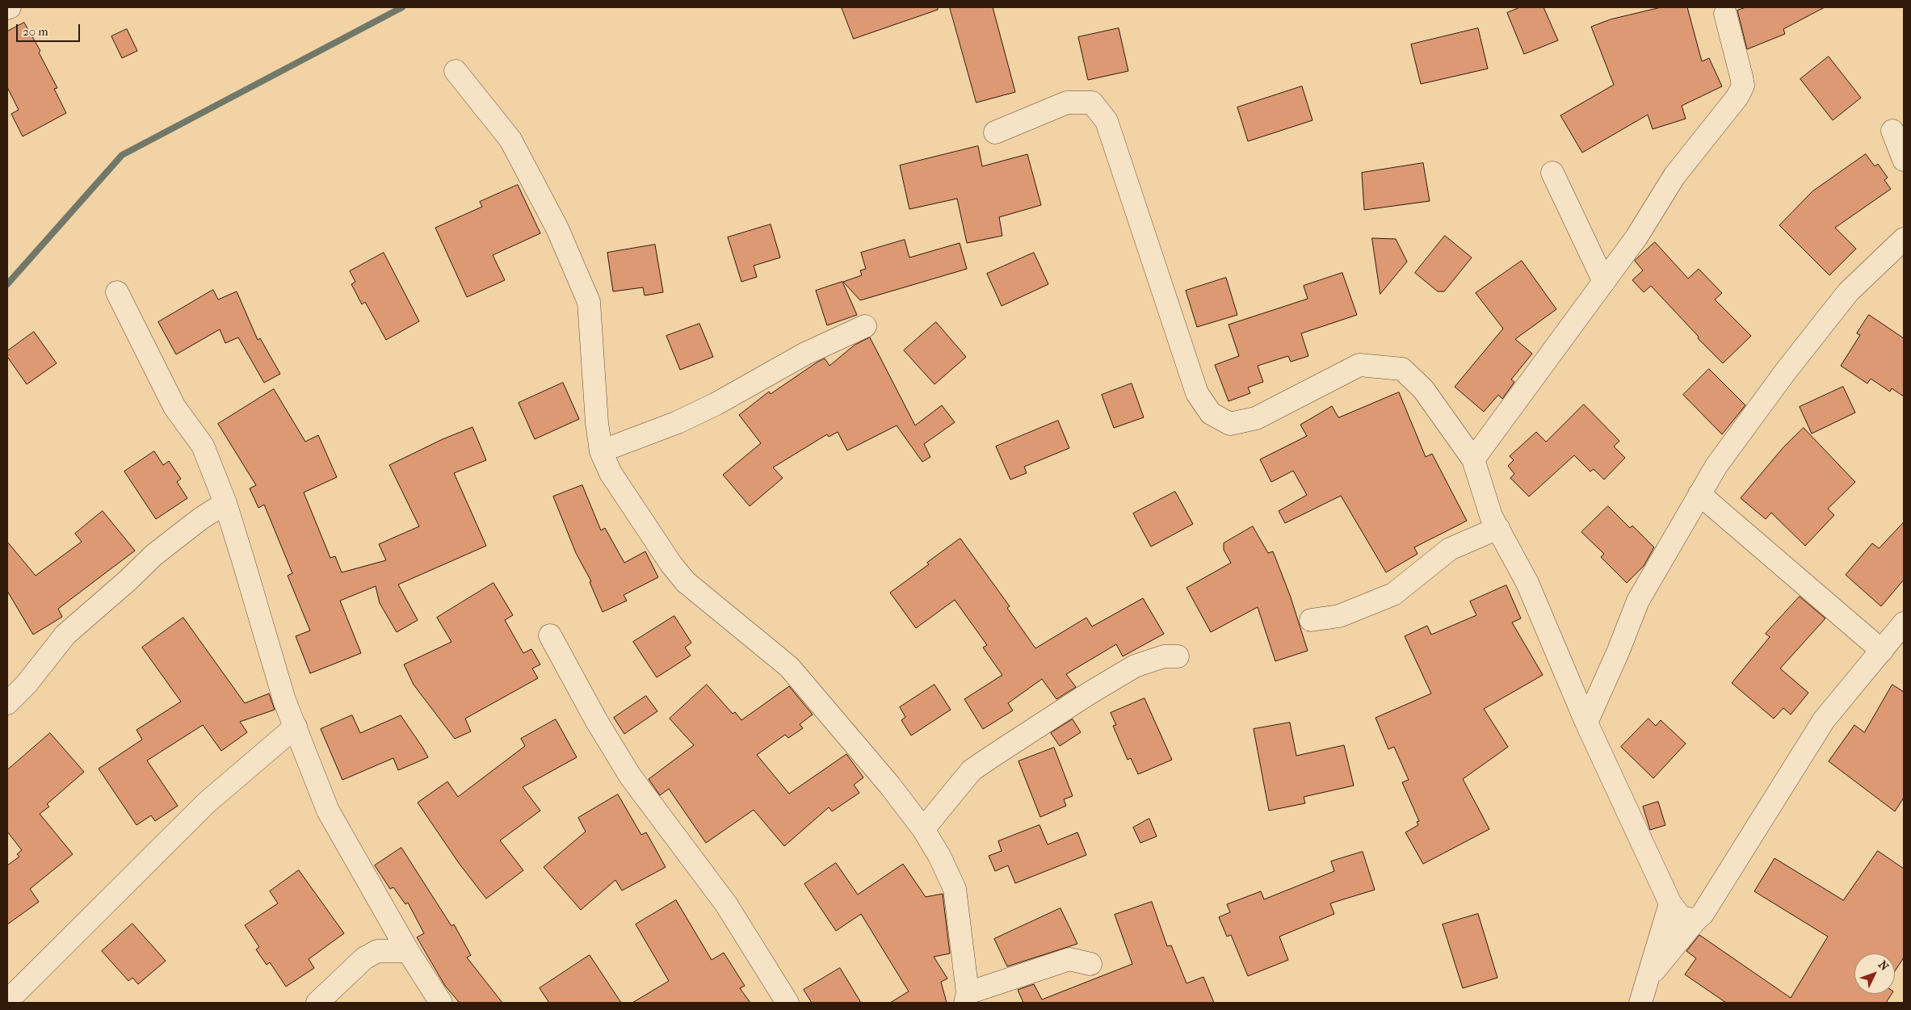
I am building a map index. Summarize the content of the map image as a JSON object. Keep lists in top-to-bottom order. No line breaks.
{"scale_bar":"20 m","north":"top right"}
